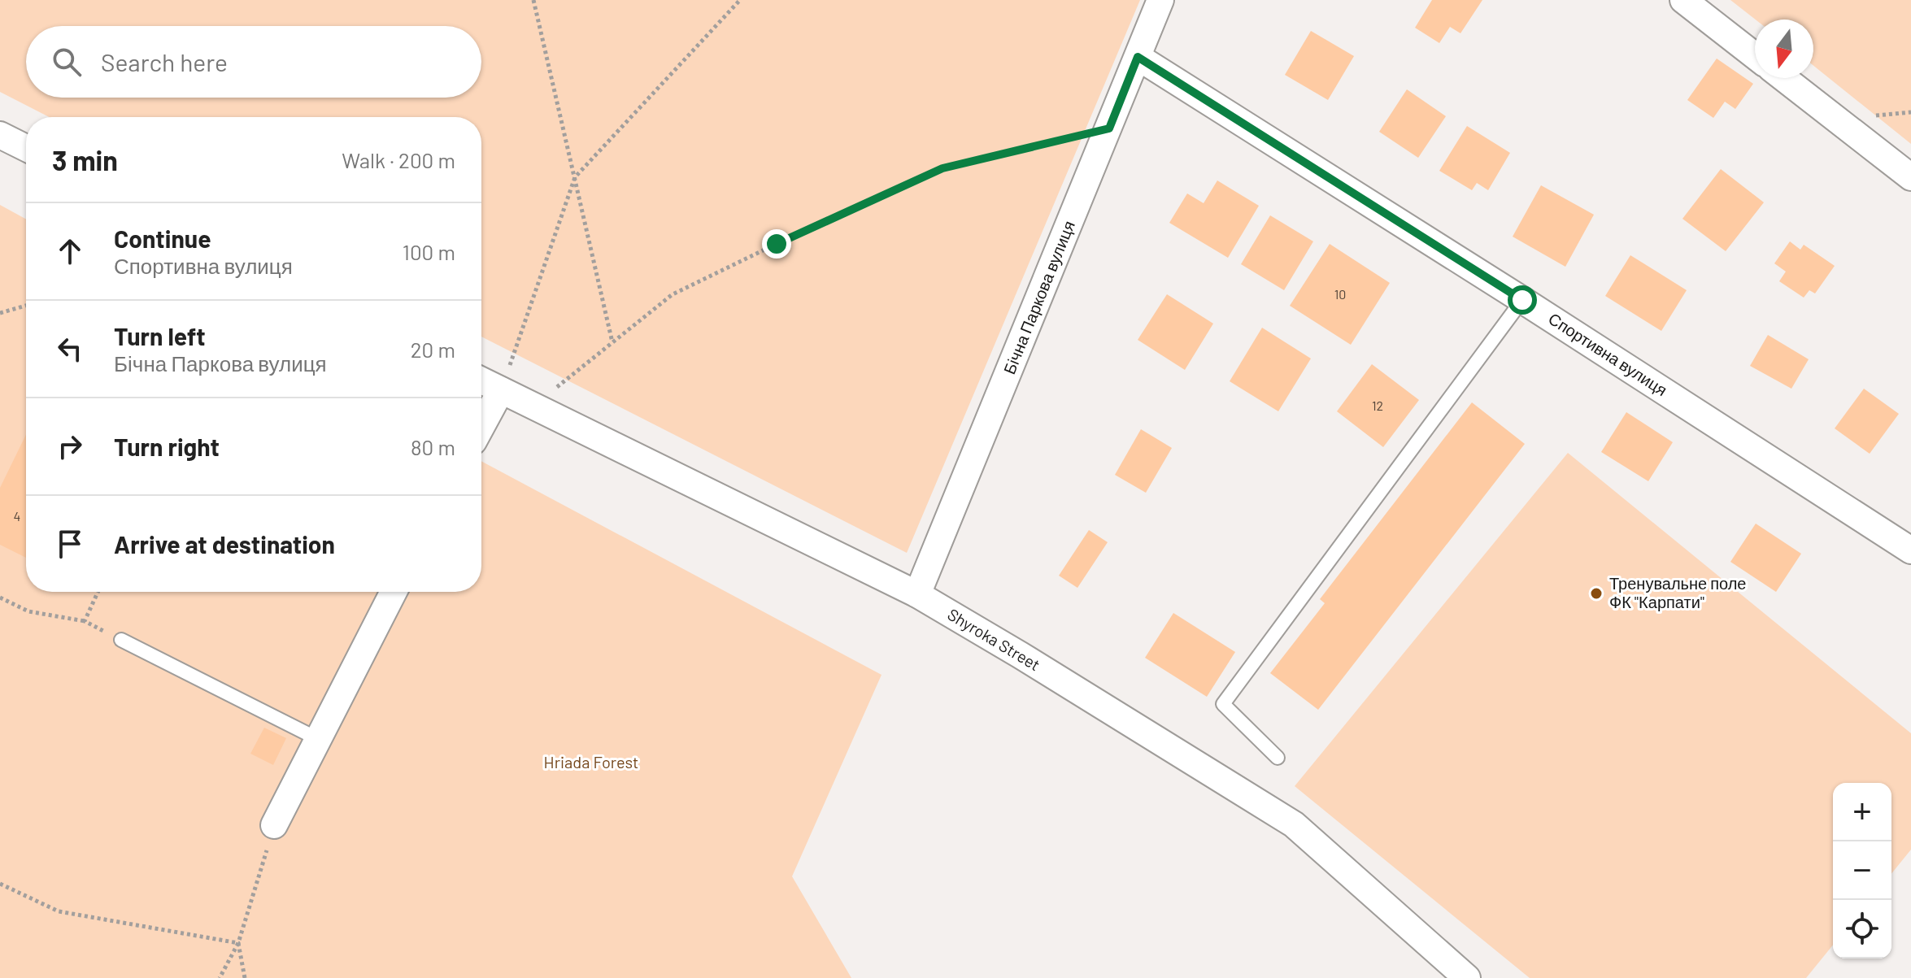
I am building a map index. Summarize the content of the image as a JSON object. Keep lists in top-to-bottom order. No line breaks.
{"streets":{"street":["Бічна Паркова вулиця","Спортивна вулиця","Shyroka Street"]},"crossings":[["Бічна Паркова вулиця","Спортивна вулиця"],["Бічна Паркова вулиця","Shyroka Street"]],"parks":["Hriada Forest"],"places":["Тренувальне поле ФК \"Карпати\""],"house_numbers":["10","12","4"],"north":"bottom","page":{"search":"Search here","heading":["3 min","Walk · 200 m"],"list":[["Continue","Спортивна вулиця","100 m"],["Turn left","Бічна Паркова вулиця","20 m"],["Turn right","80 m"],"Arrive at destination"],"map_buttons":["+","−"]}}
